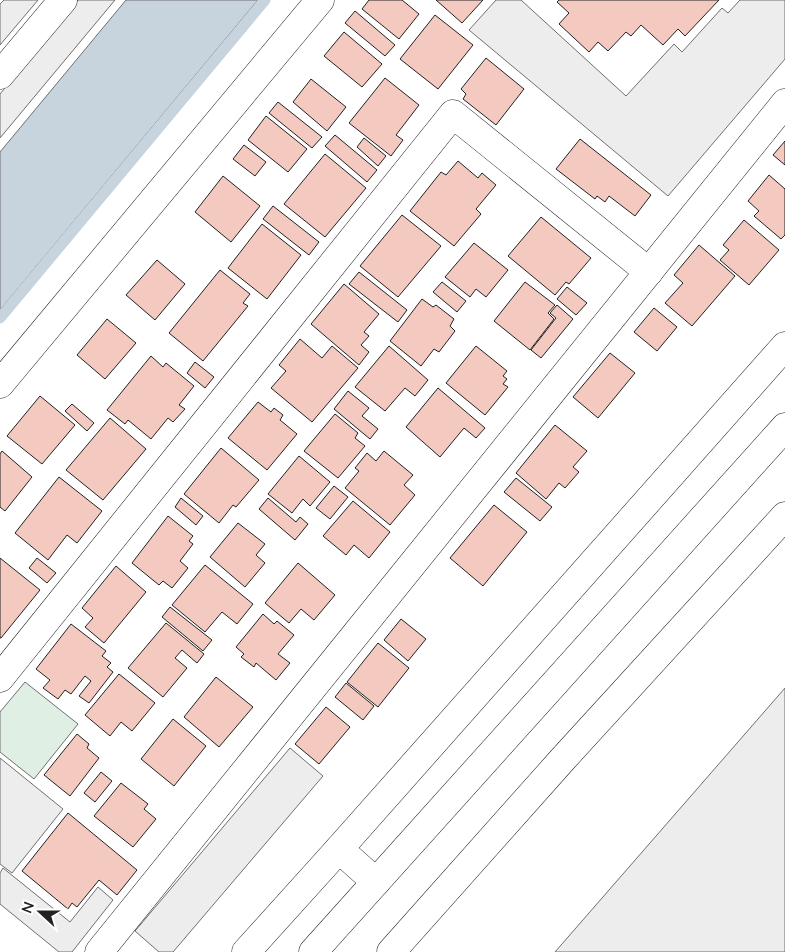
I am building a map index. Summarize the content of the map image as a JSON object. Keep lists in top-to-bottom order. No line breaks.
{"north":"left"}
